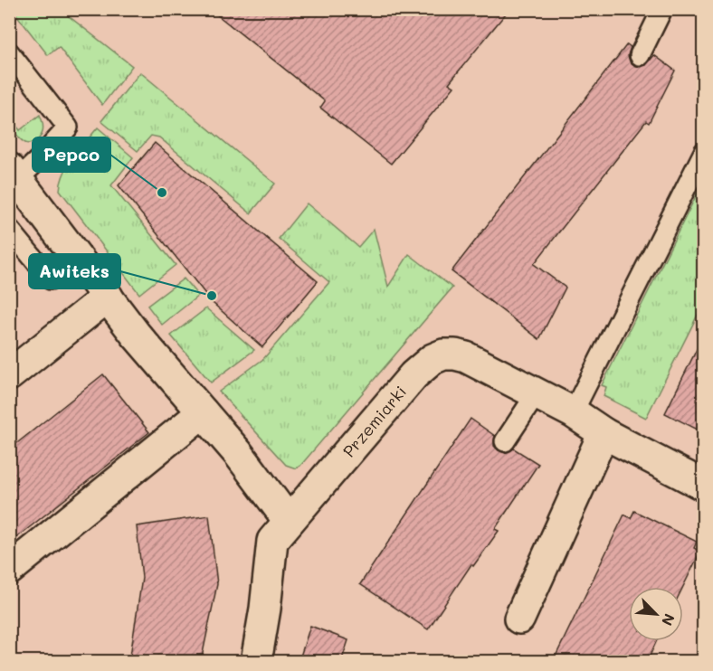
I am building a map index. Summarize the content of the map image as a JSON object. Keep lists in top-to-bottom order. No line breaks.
{"streets":{"street":["Przemiarki"]},"places":["Pepco","Awiteks"],"north":"bottom right"}
